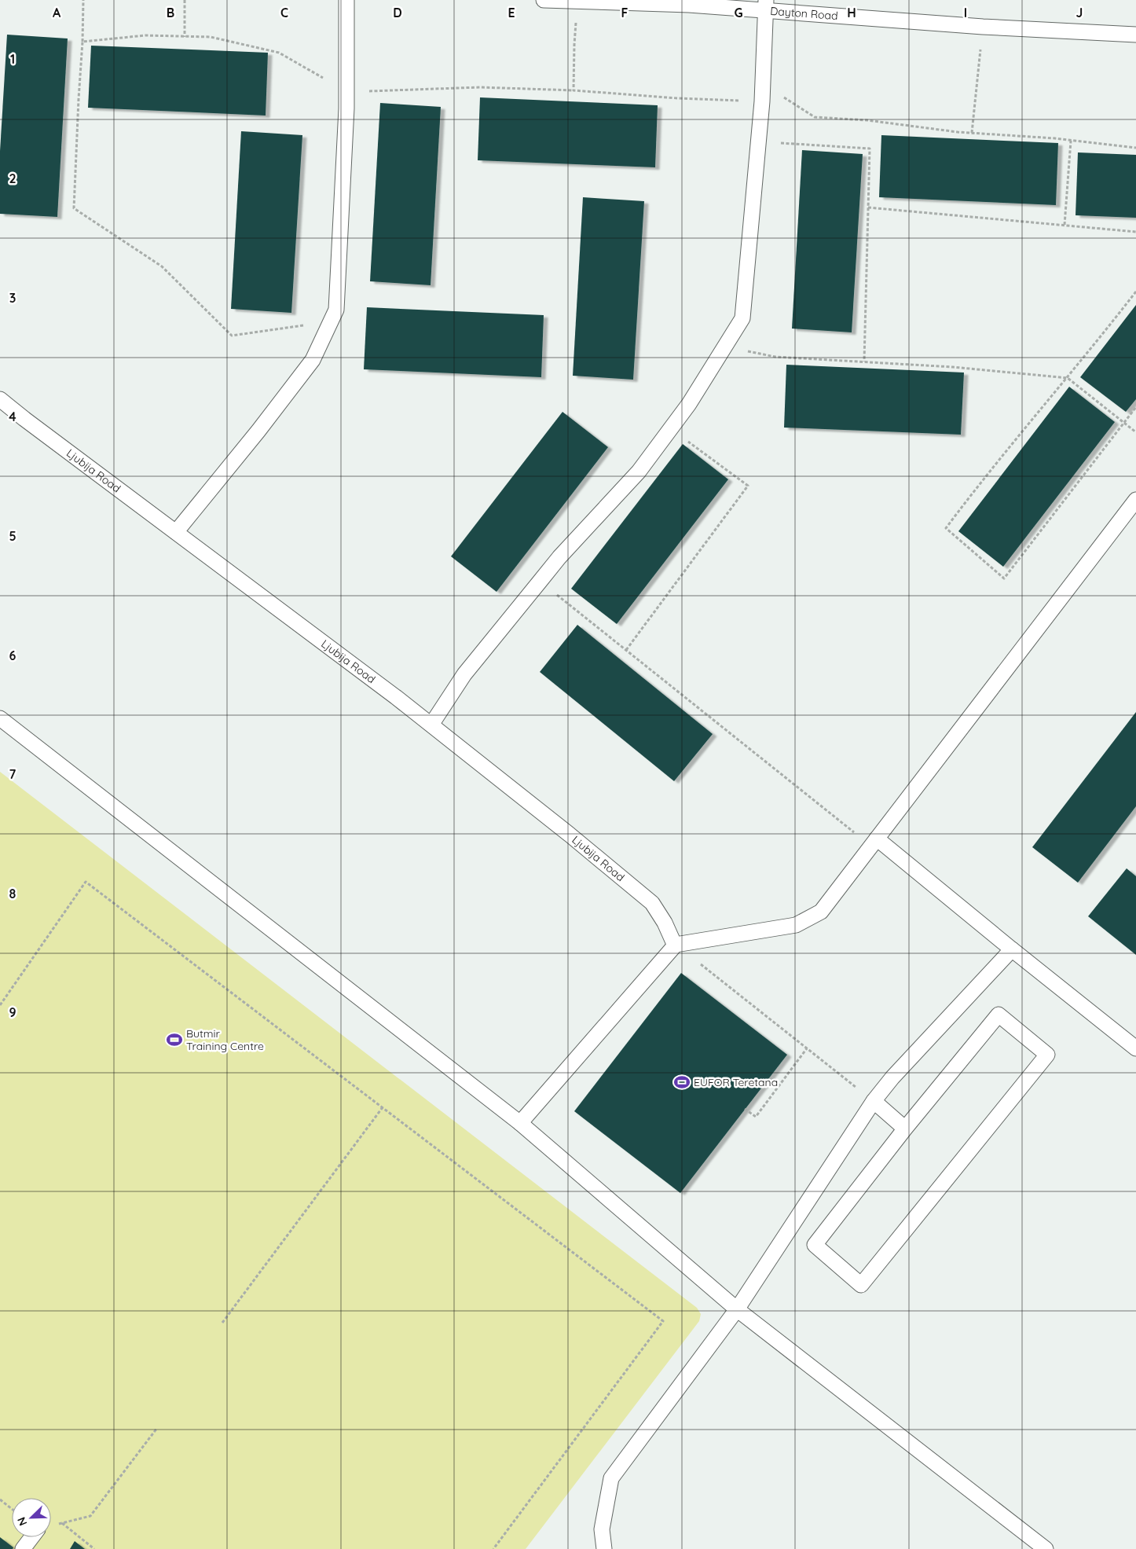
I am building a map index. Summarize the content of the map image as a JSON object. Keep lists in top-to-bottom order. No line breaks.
{"streets":{"lane":["Dayton Road","Ljubija Road"]},"places":{"sports":["Butmir Training Centre","EUFOR Teretana"]},"north":"bottom left","grid":{"columns":["A","B","C","D","E","F","G","H","I","J"],"rows":["1","2","3","4","5","6","7","8","9"]}}
